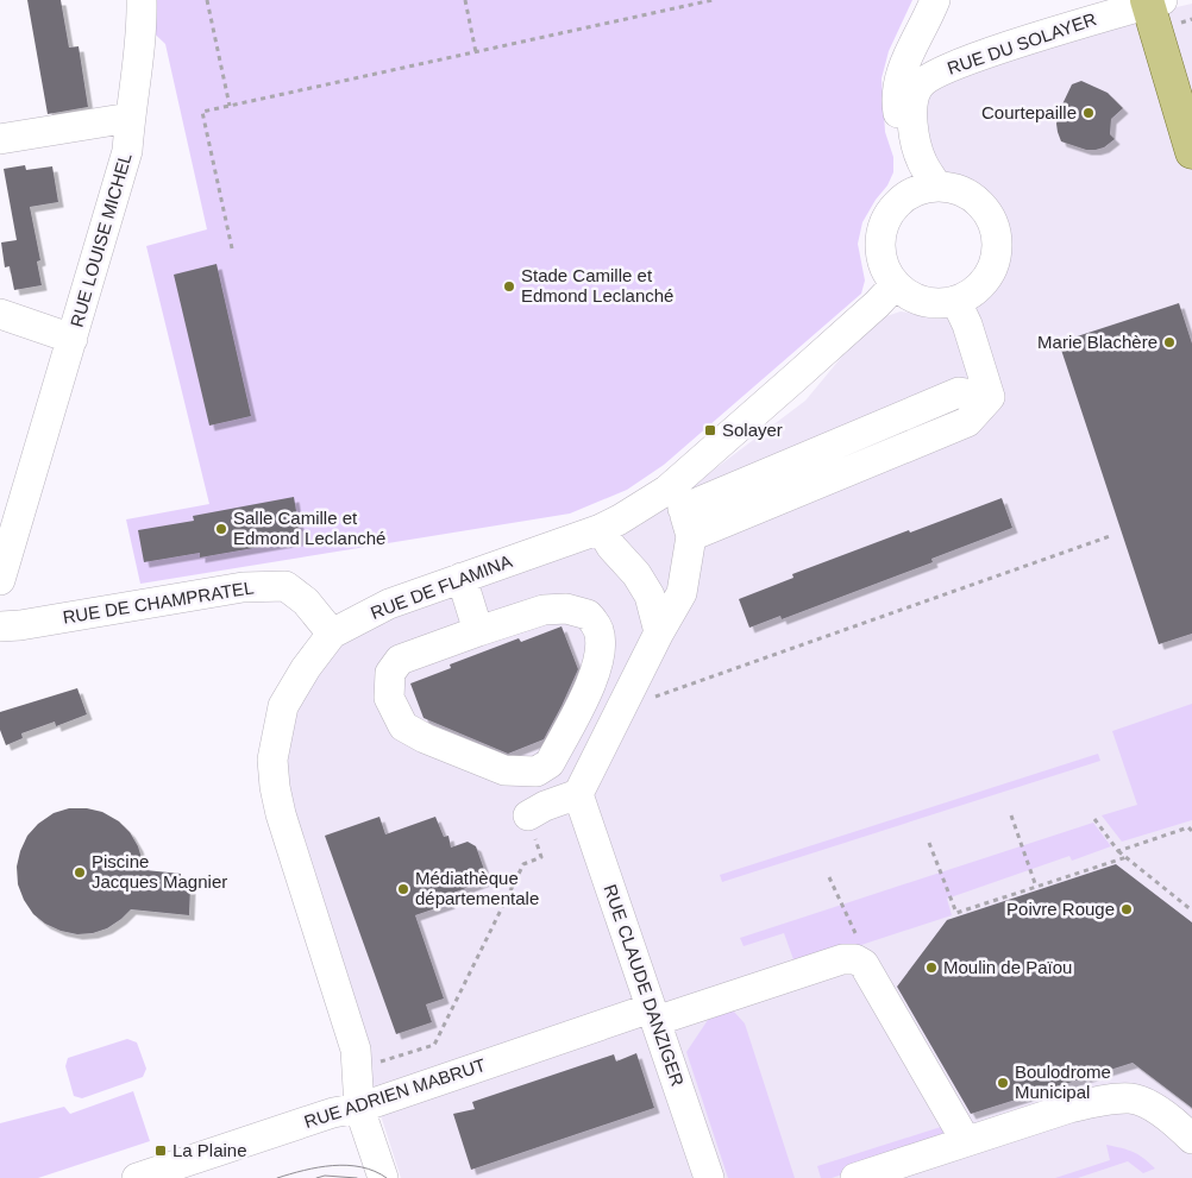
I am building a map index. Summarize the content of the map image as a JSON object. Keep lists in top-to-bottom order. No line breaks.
{"streets":{"street":["RUE DU SOLAYER","RUE LOUISE MICHEL","RUE DE FLAMINA","RUE DE CHAMPRATEL","RUE CLAUDE DANZIGER","RUE ADRIEN MABRUT"]},"crossings":[["RUE DU SOLAYER","RUE DE FLAMINA"],["RUE DE FLAMINA","RUE DE CHAMPRATEL"],["RUE DE FLAMINA","RUE ADRIEN MABRUT"],["RUE CLAUDE DANZIGER","RUE ADRIEN MABRUT"]],"places":{"other":["Courtepaille","Stade Camille et Edmond Leclanché","Marie Blachère","Salle Camille et Edmond Leclanché","Piscine Jacques Magnier","Médiathèque départementale","Poivre Rouge","Moulin de Païou","Boulodrome Municipal"],"transit":["Solayer","La Plaine"]}}
